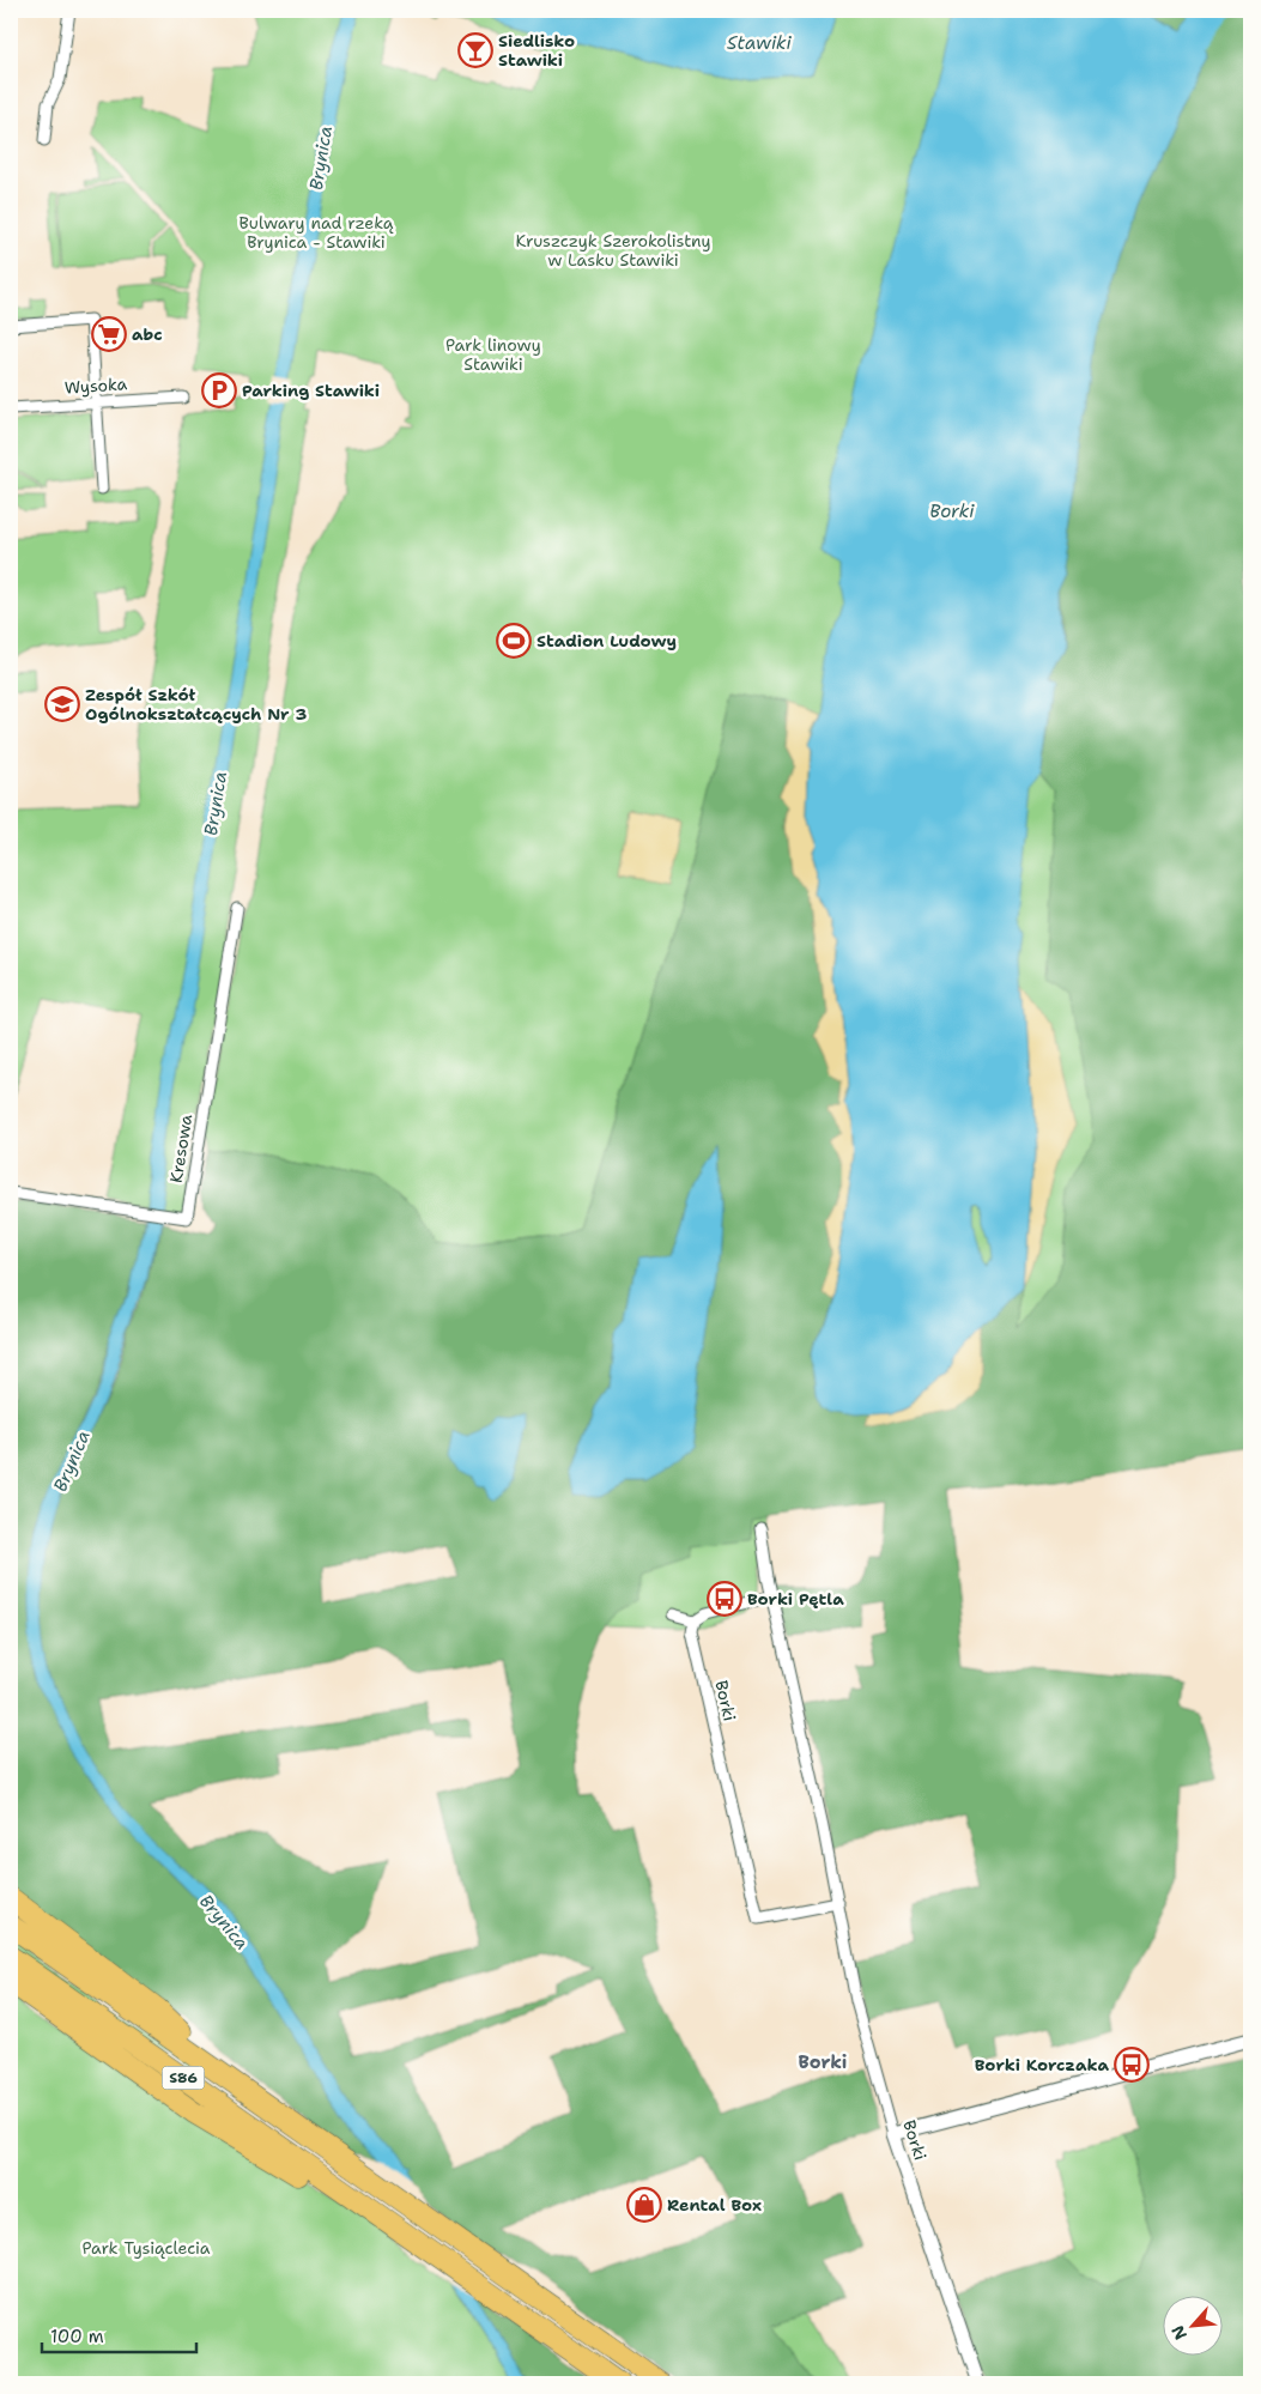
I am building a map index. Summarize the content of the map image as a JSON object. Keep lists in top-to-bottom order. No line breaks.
{"streets":{"highway":["S86"],"street":["Wysoka","Kresowa","Borki"]},"districts":["Borki"],"water":["Stawiki","Brynica","Borki"],"parks":["Bulwary nad rzeką Brynica - Stawiki","Kruszczyk Szerokolistny w Lasku Stawiki","Park linowy Stawiki","Park Tysiąclecia"],"places":{"bar":["Siedlisko Stawiki"],"supermarket":["abc"],"parking":["Parking Stawiki"],"sports":["Stadion Ludowy"],"school or university":["Zespół Szkół Ogólnokształcących Nr 3"],"bus stop":["Borki Pętla","Borki Korczaka"],"shop":["Rental Box"]},"scale_bar":"100 m","north":"bottom left"}
